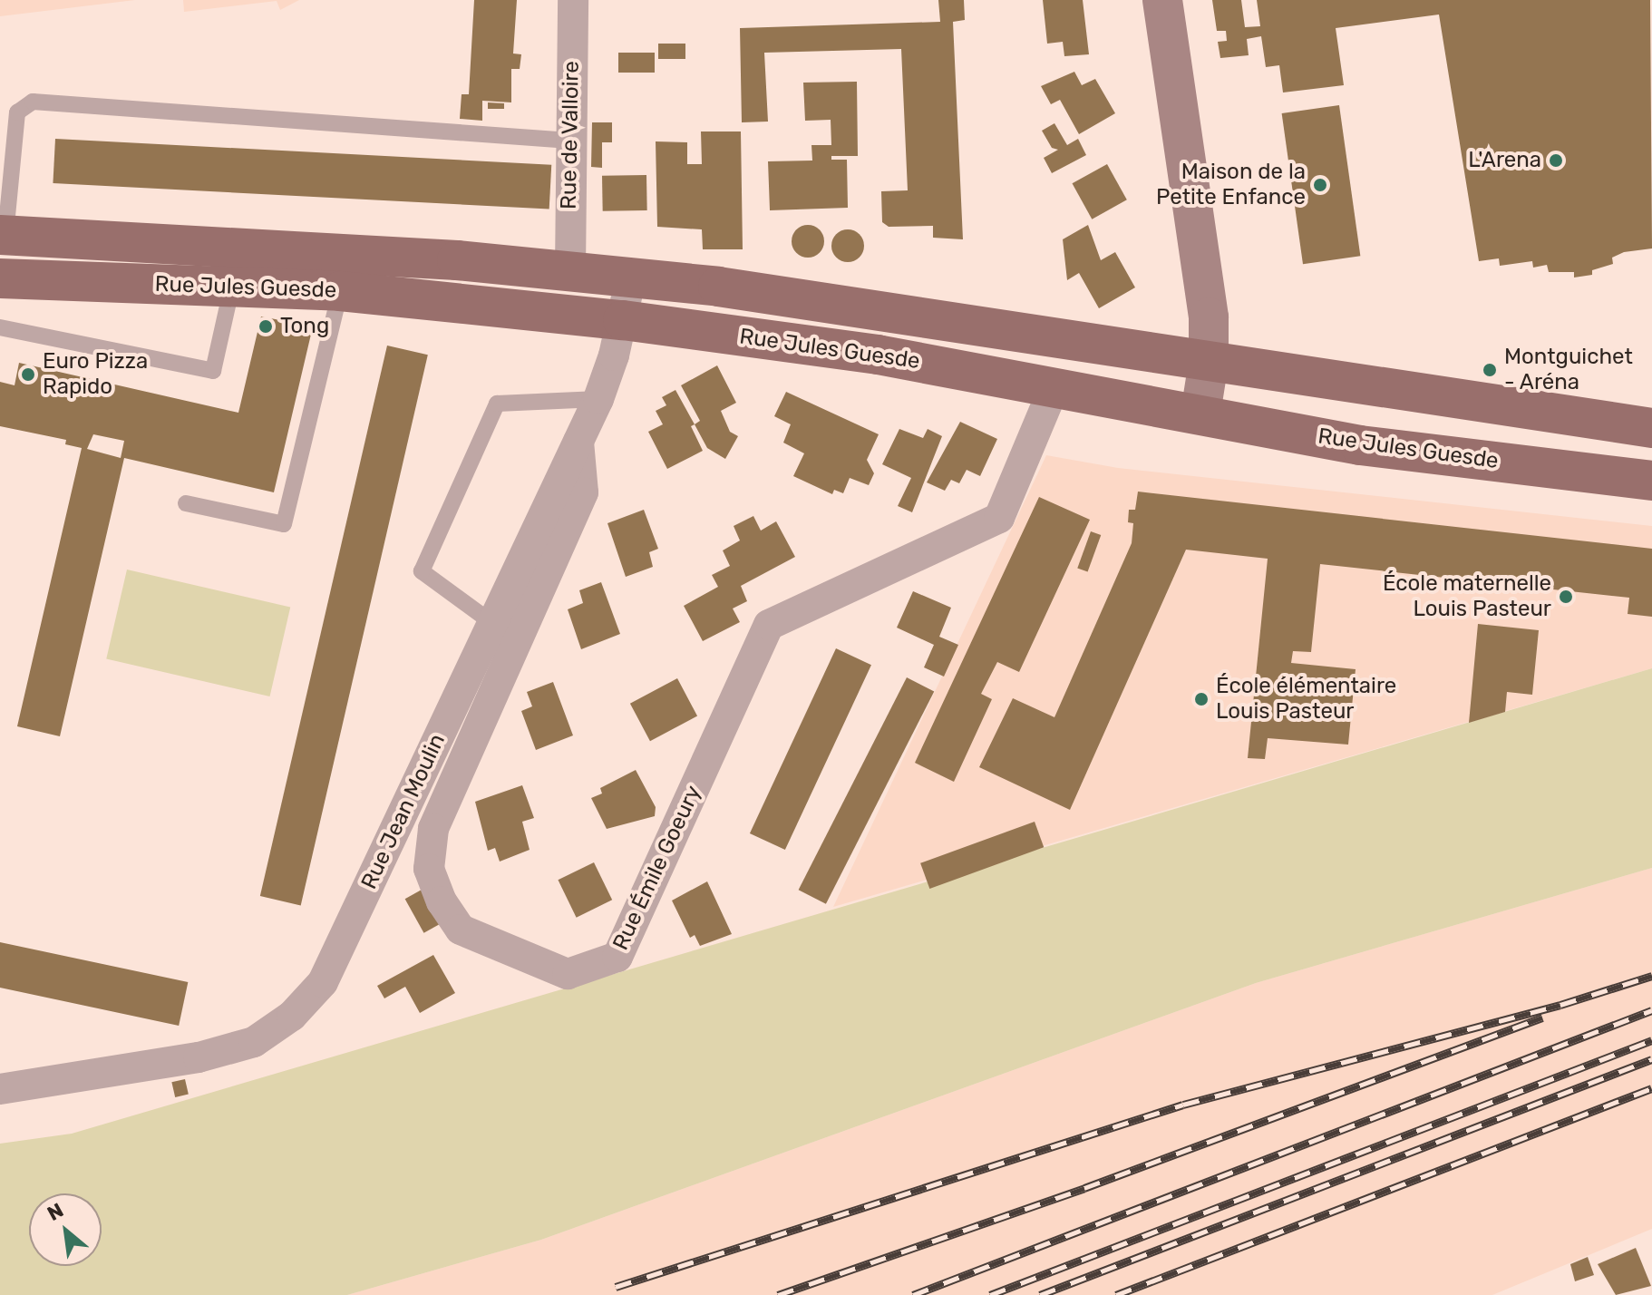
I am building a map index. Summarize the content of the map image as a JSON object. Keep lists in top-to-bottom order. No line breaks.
{"streets":{"main road":["Rue Jules Guesde"],"street":["Rue de Valloire","Rue Jean Moulin","Rue Émile Goeury"]},"crossings":[["Rue de Valloire","Rue Jules Guesde"],["Rue Jules Guesde","Rue Jean Moulin"],["Rue Jules Guesde","Rue Émile Goeury"],["Rue Jean Moulin","Rue Émile Goeury"]],"places":["L'Arena","Maison de la Petite Enfance","Tong","Montguichet - Aréna","Euro Pizza Rapido","École maternelle Louis Pasteur","École élémentaire Louis Pasteur"],"north":"top left"}
